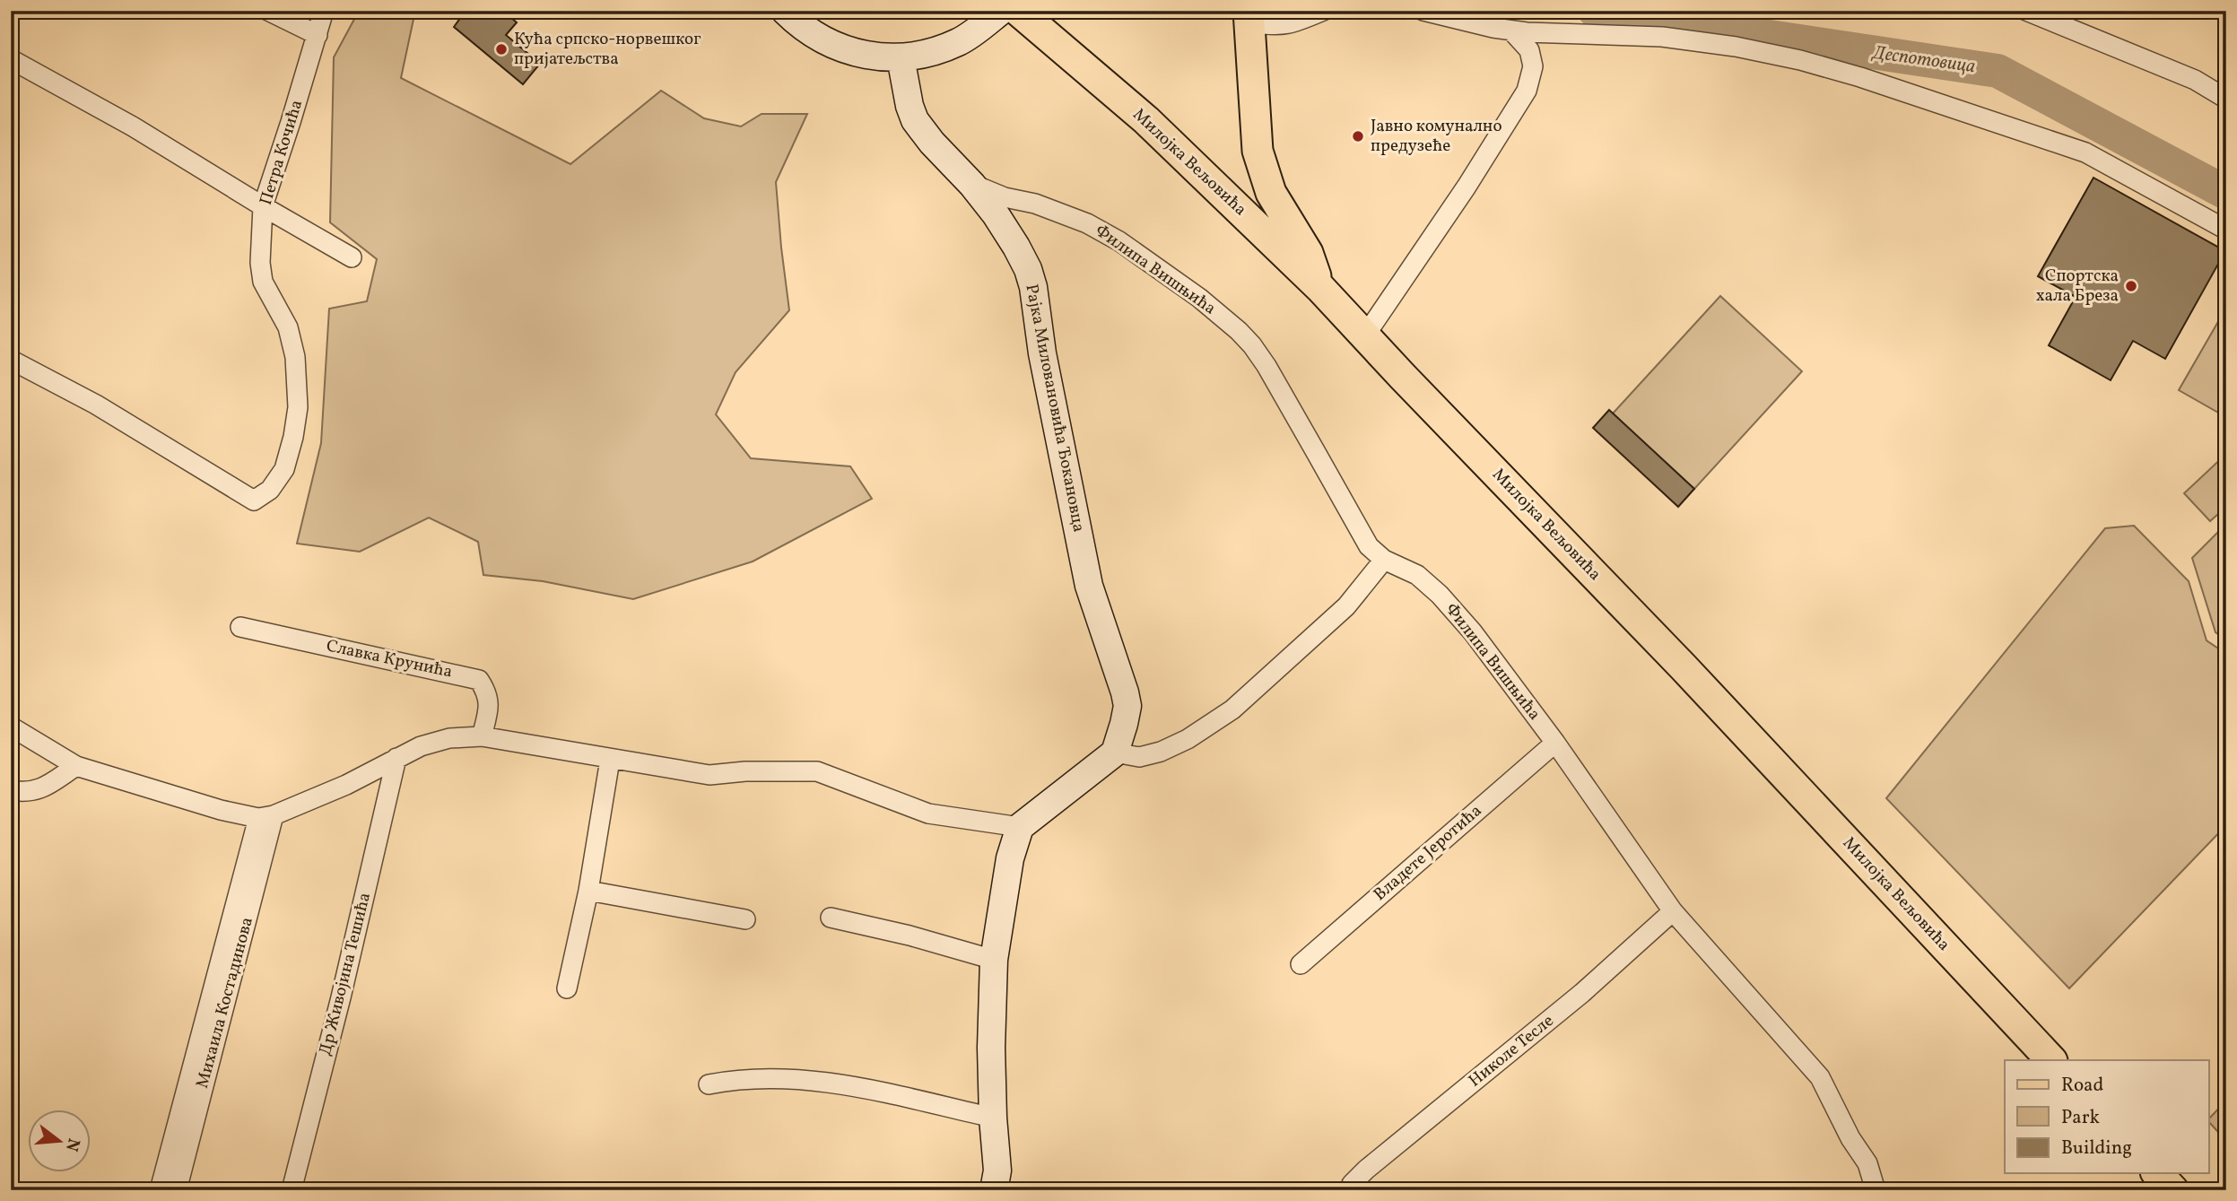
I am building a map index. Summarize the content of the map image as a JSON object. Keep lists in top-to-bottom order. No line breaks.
{"streets":{"main road":["Милојка Вељовића"],"street":["Петра Кочића","Филипа Вишњића","Рајка Миловановића Ђокановца","Славка Крунића","Владете Јеротића","Др Живојина Тешића","Михаила Костадинова","Николе Тесле"]},"crossings":[["Филипа Вишњића","Рајка Миловановића Ђокановца"],["Филипа Вишњића","Владете Јеротића"],["Филипа Вишњића","Николе Тесле"]],"water":["Деспотовица"],"places":["Кућа српско-норвешког пријатељства","Јавно комунално предузеће","Спортска хала Бреза"],"legend":["Road","Park","Building"],"north":"right"}
